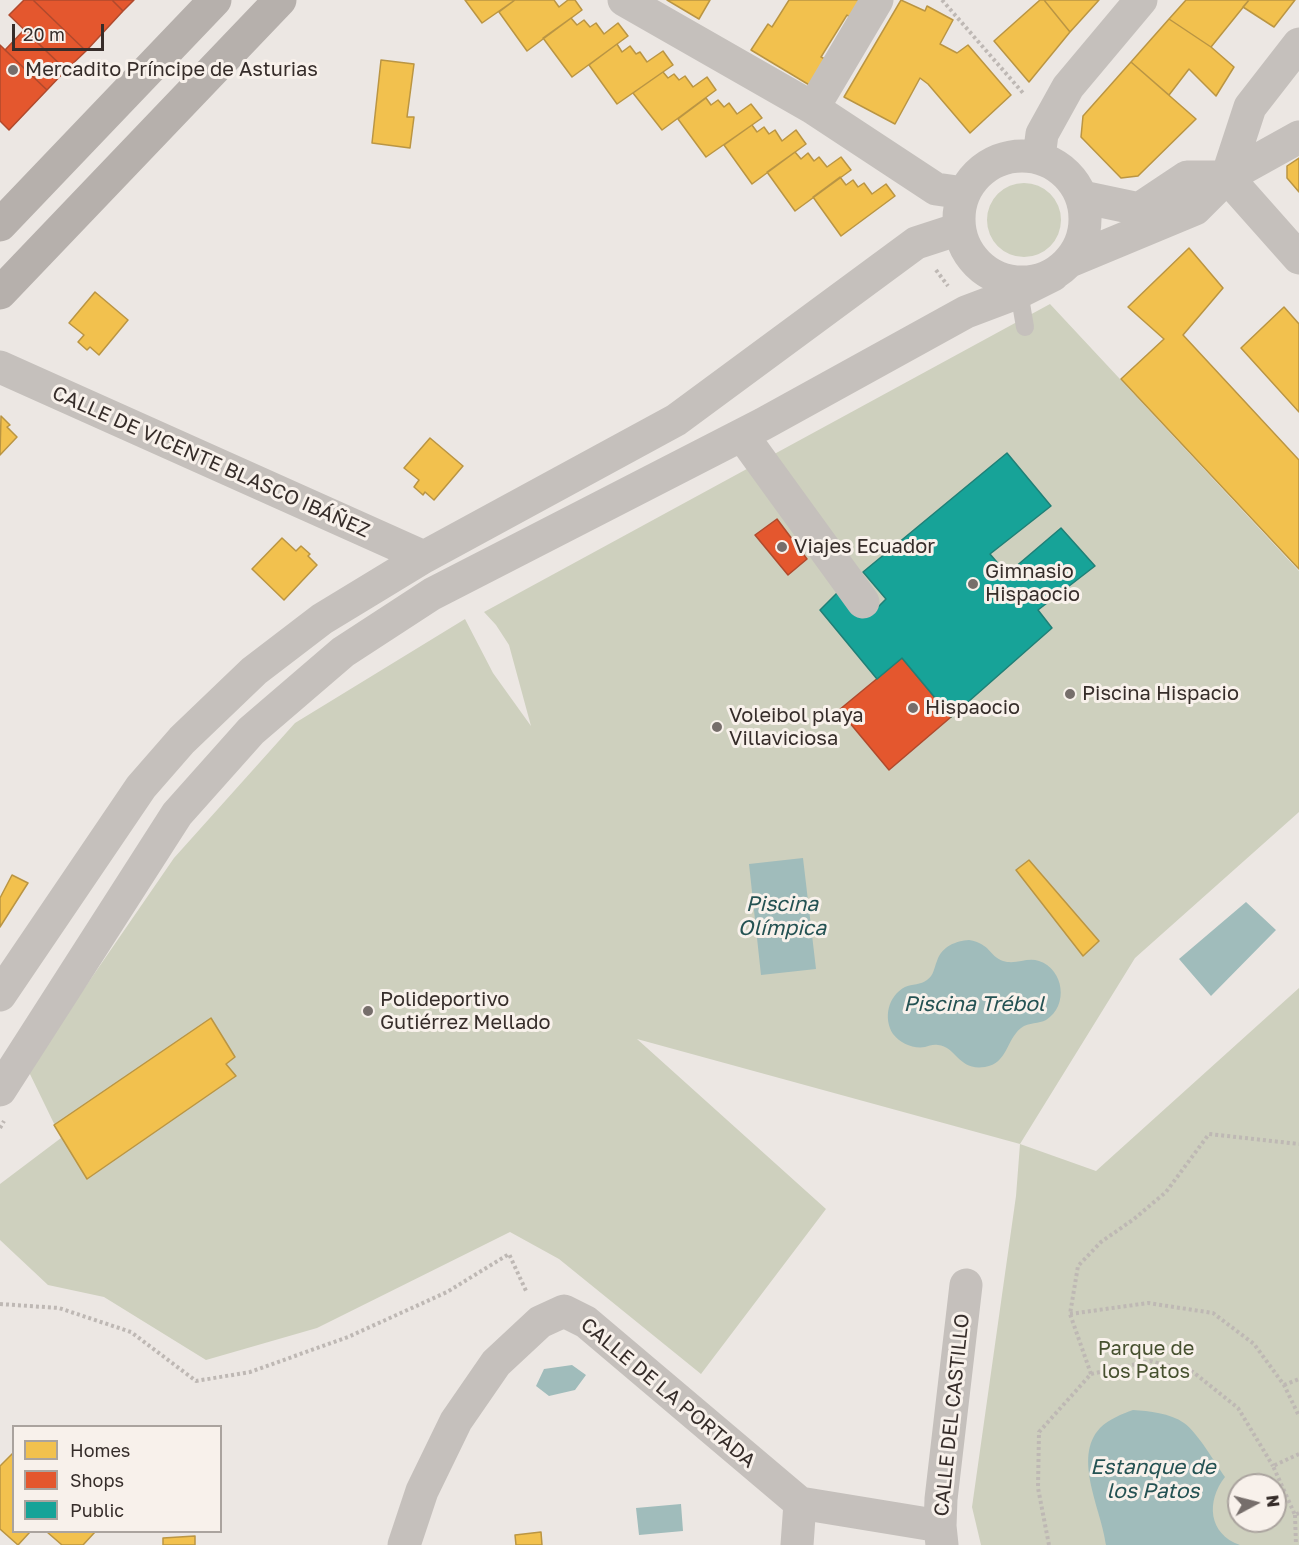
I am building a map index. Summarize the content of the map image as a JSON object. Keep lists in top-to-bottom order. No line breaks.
{"streets":{"street":["CALLE DE VICENTE BLASCO IBÁÑEZ","CALLE DE LA PORTADA","CALLE DEL CASTILLO"]},"water":["Piscina Olímpica","Piscina Trébol","Estanque de los Patos"],"parks":["Parque de los Patos"],"places":["Mercadito Príncipe de Asturias","Viajes Ecuador","Gimnasio Hispaocio","Piscina Hispacio","Hispaocio","Voleibol playa Villaviciosa","Polideportivo Gutiérrez Mellado"],"legend":["Homes","Shops","Public"],"scale_bar":"20 m","north":"right"}
